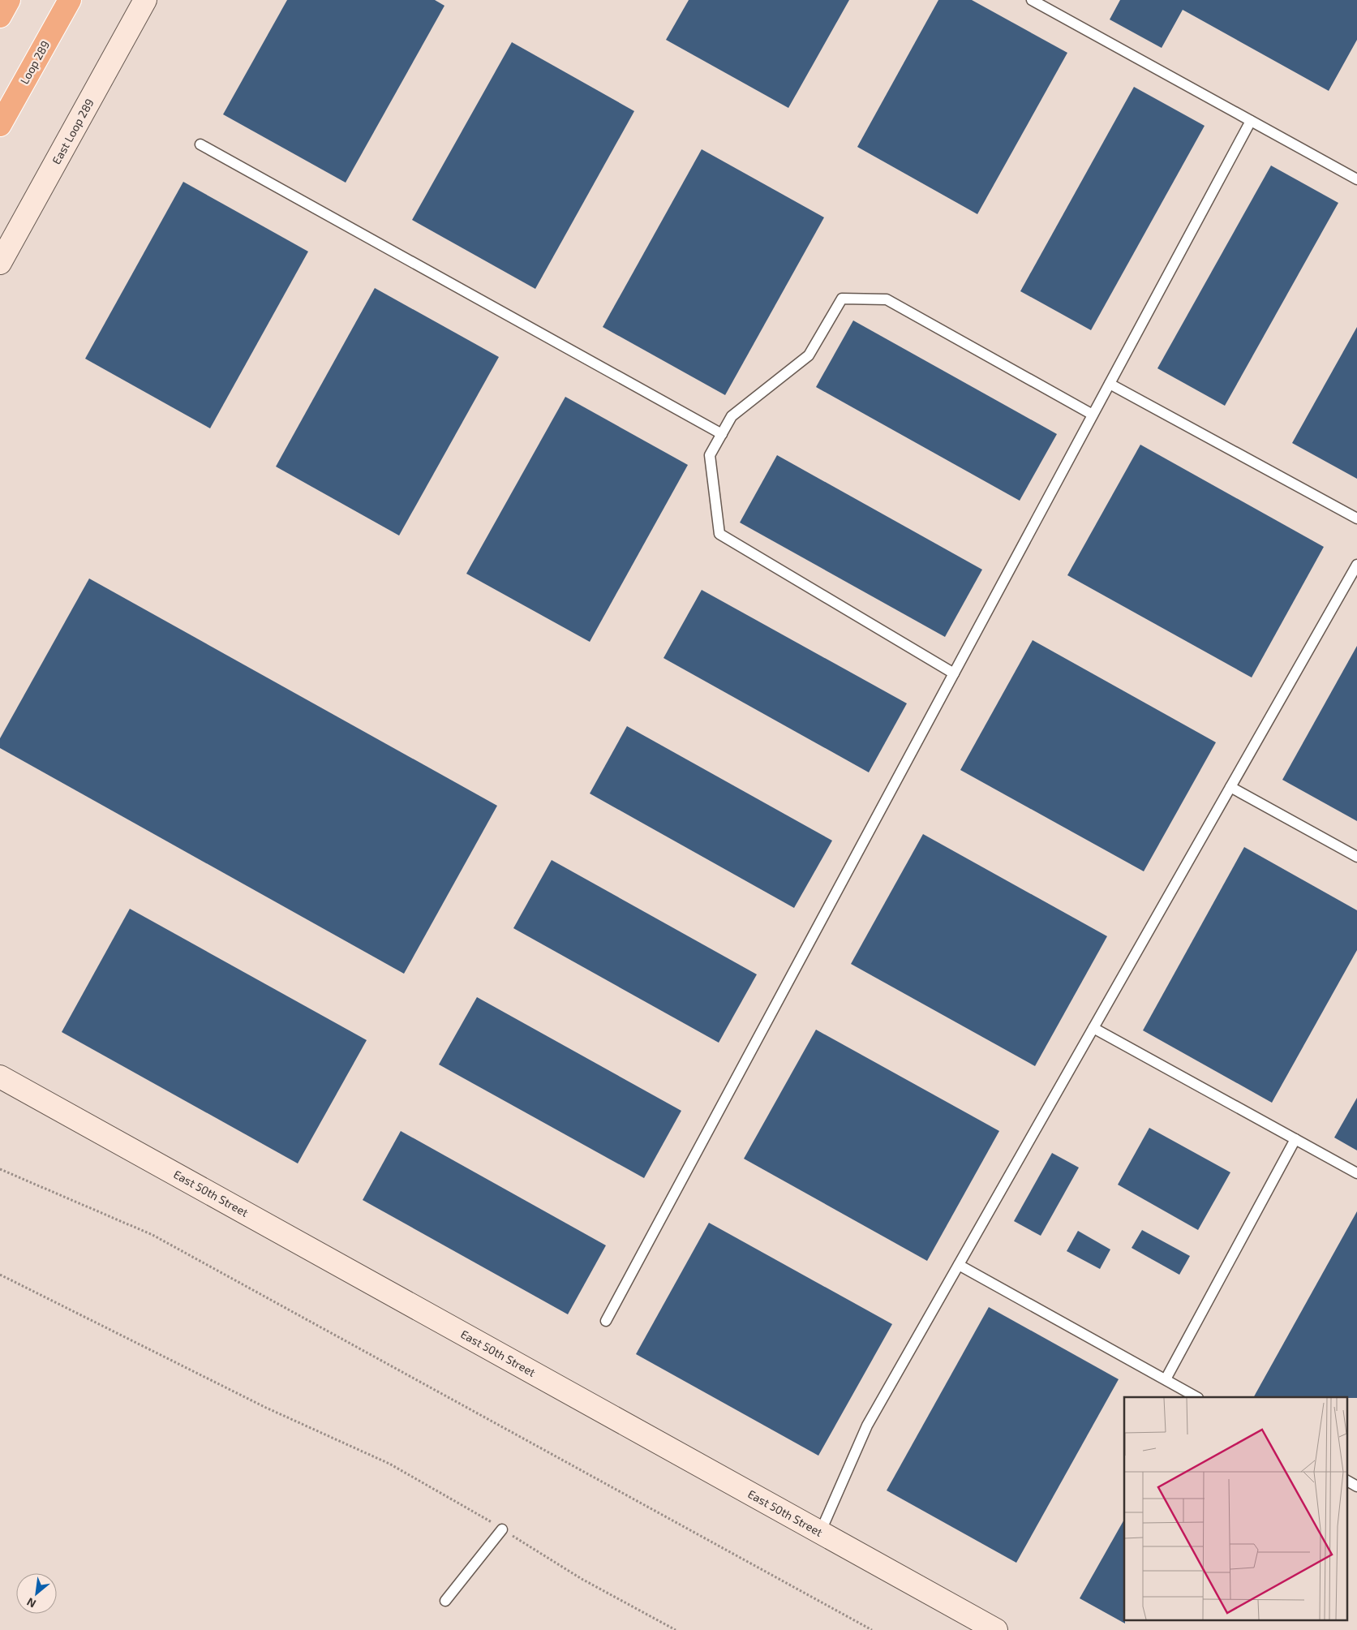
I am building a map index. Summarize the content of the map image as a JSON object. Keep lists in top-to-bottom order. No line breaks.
{"streets":{"highway":["Loop 289"],"main road":["East Loop 289","East 50th Street"]},"north":"bottom left"}
